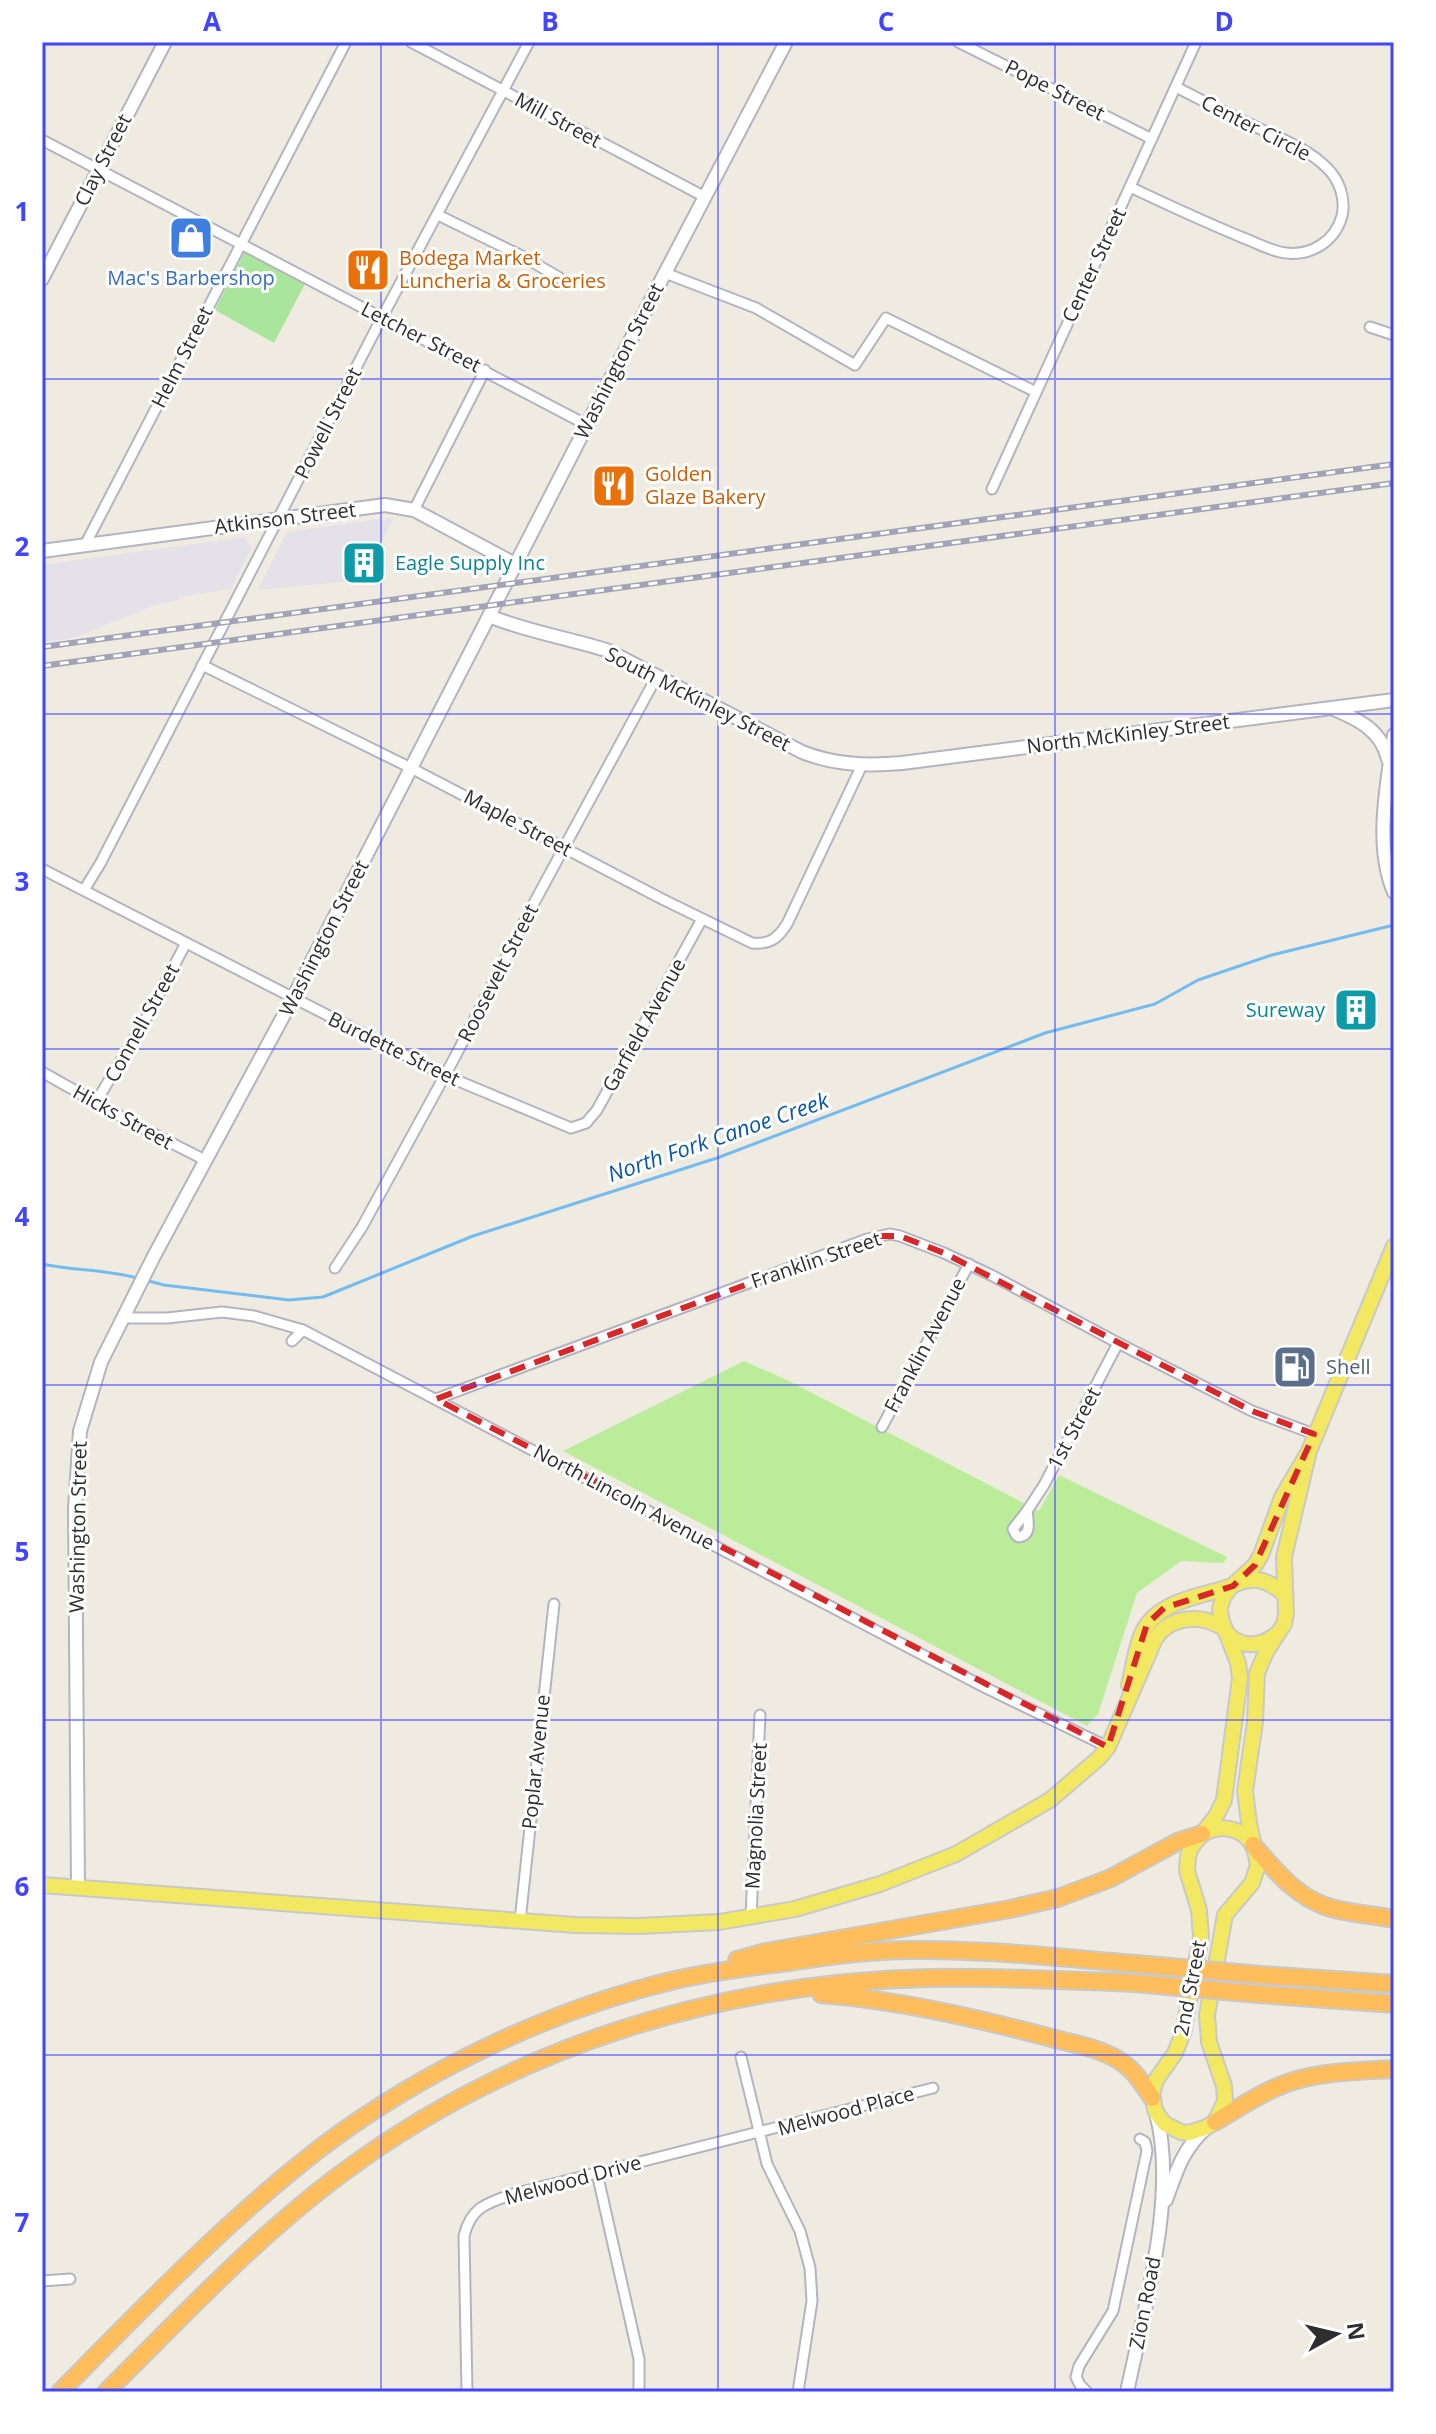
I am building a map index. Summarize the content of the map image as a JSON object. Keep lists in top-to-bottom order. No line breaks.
{"streets":{"main road":["2nd Street"],"street":["Pope Street","Mill Street","Center Circle","Clay Street","Center Street","Letcher Street","Helm Street","Washington Street","Powell Street","Atkinson Street","South McKinley Street","North McKinley Street","Maple Street","Roosevelt Street","Connell Street","Garfield Avenue","Burdette Street","Hicks Street","Franklin Street","Franklin Avenue","1st Street","North Lincoln Avenue","Poplar Avenue","Magnolia Street","Melwood Place","Melwood Drive","Zion Road"]},"crossings":[["Pope Street","Center Street"],["Mill Street","Washington Street"],["Mill Street","Powell Street"],["Center Circle","Center Street"],["Clay Street","Letcher Street"],["Letcher Street","Helm Street"],["Letcher Street","Washington Street"],["Letcher Street","Powell Street"],["Helm Street","Atkinson Street"],["Washington Street","Atkinson Street"],["Washington Street","South McKinley Street"],["Washington Street","Maple Street"],["Washington Street","Burdette Street"],["Washington Street","Hicks Street"],["Washington Street","North Lincoln Avenue"],["Powell Street","Atkinson Street"],["Powell Street","Maple Street"],["Powell Street","Burdette Street"],["South McKinley Street","North McKinley Street"],["South McKinley Street","Maple Street"],["South McKinley Street","Roosevelt Street"],["North McKinley Street","Maple Street"],["Maple Street","Roosevelt Street"],["Maple Street","Garfield Avenue"],["Roosevelt Street","Burdette Street"],["Connell Street","Burdette Street"],["Connell Street","Hicks Street"],["Garfield Avenue","Burdette Street"],["Franklin Street","Franklin Avenue"],["Franklin Street","1st Street"],["Franklin Street","North Lincoln Avenue"],["Franklin Street","2nd Street"],["2nd Street","Zion Road"],["Melwood Place","Melwood Drive"]],"water":["North Fork Canoe Creek"],"places":{"shop":["Mac's Barbershop"],"restaurant":["Bodega Market Luncheria & Groceries","Golden Glaze Bakery"],"building":["Eagle Supply Inc","Sureway"],"fuel station":["Shell"]},"north":"right","grid":{"columns":["A","B","C","D"],"rows":["1","2","3","4","5","6","7"]}}
